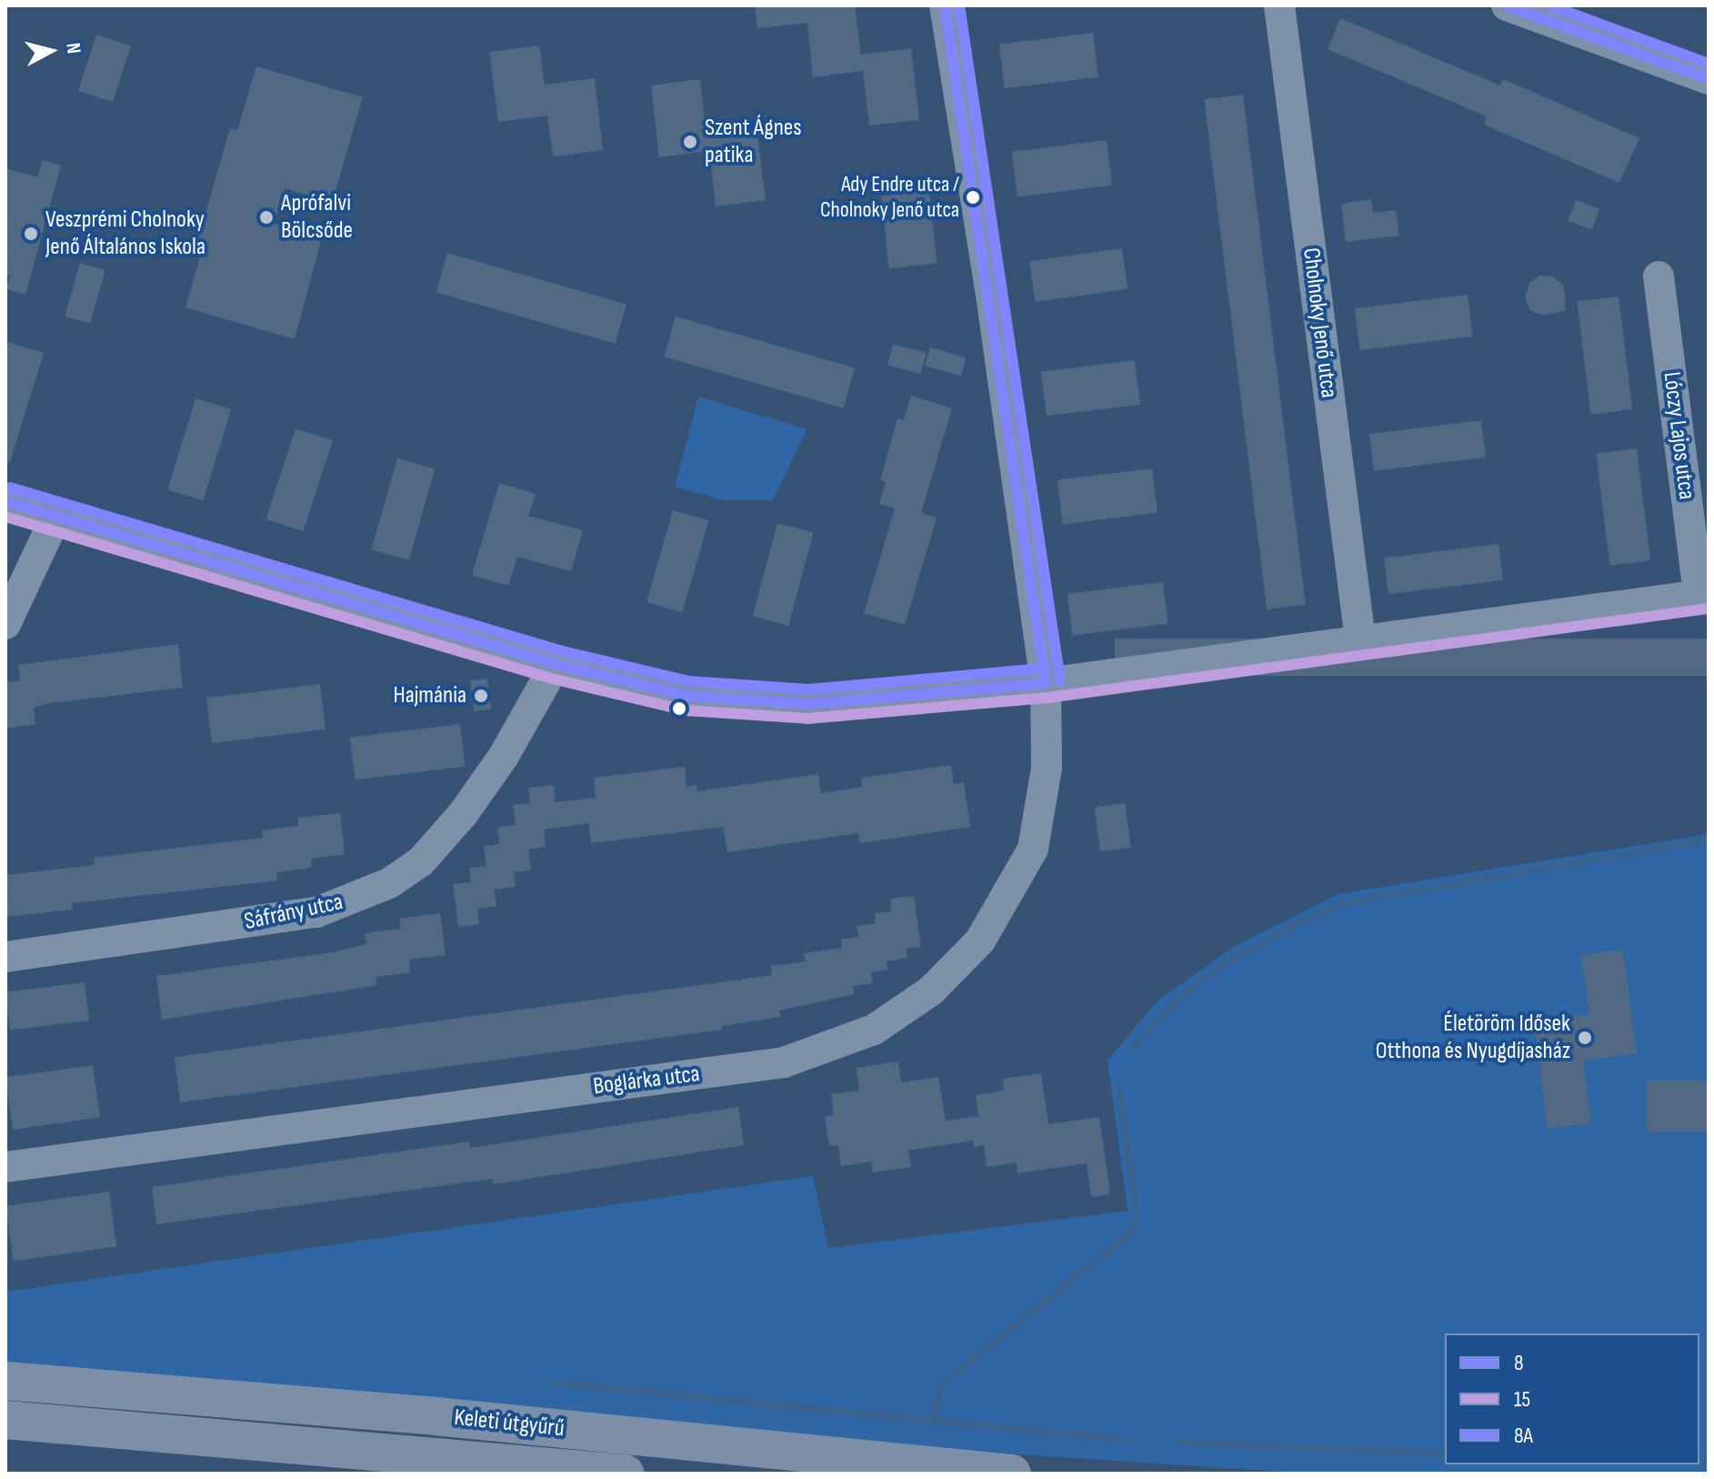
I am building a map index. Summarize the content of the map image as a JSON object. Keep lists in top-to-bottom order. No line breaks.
{"streets":{"main road":["Keleti útgyűrű"],"street":["Cholnoky Jenő utca","Lóczy Lajos utca","Sáfrány utca","Boglárka utca"]},"crossings":[["Cholnoky Jenő utca","Lóczy Lajos utca"],["Lóczy Lajos utca","Sáfrány utca"],["Lóczy Lajos utca","Boglárka utca"]],"places":["Szent Ágnes patika","Ady Endre utca / Cholnoky Jenő utca","Aprófalvi Bölcsőde","Veszprémi Cholnoky Jenő Általános Iskola","Hajmánia","Életöröm Idősek Otthona és Nyugdíjasház"],"lines":["transit line 8","transit line 8A","transit line 15"],"legend":["8","15","8A"],"north":"right"}
